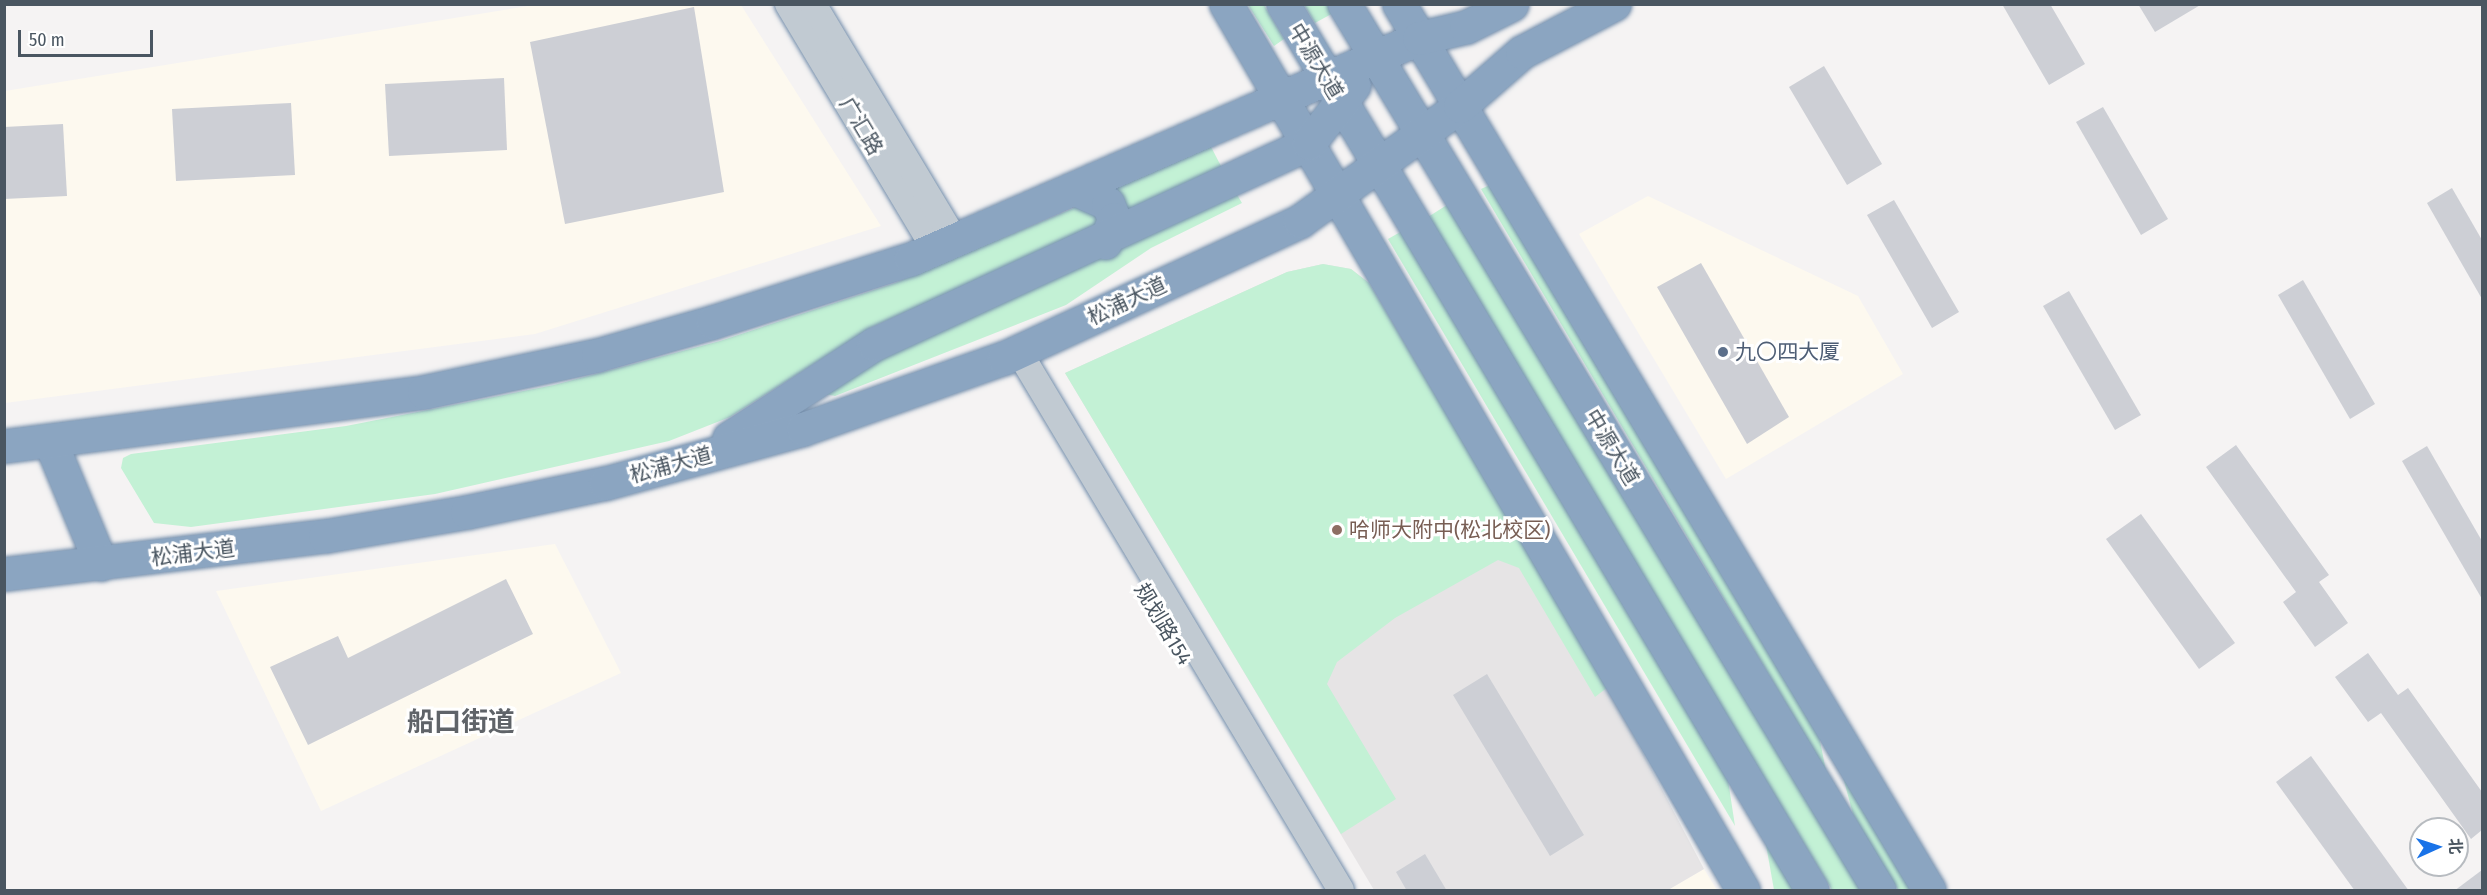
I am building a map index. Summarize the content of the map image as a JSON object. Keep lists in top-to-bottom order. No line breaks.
{"streets":{"highway":["中源大道","松浦大道"],"street":["广汇路","规划路154"]},"crossings":[["中源大道","松浦大道"],["松浦大道","规划路154"]],"districts":["船口街道"],"places":["九〇四大厦","哈师大附中(松北校区)"],"scale_bar":"50 m","north":"right"}
